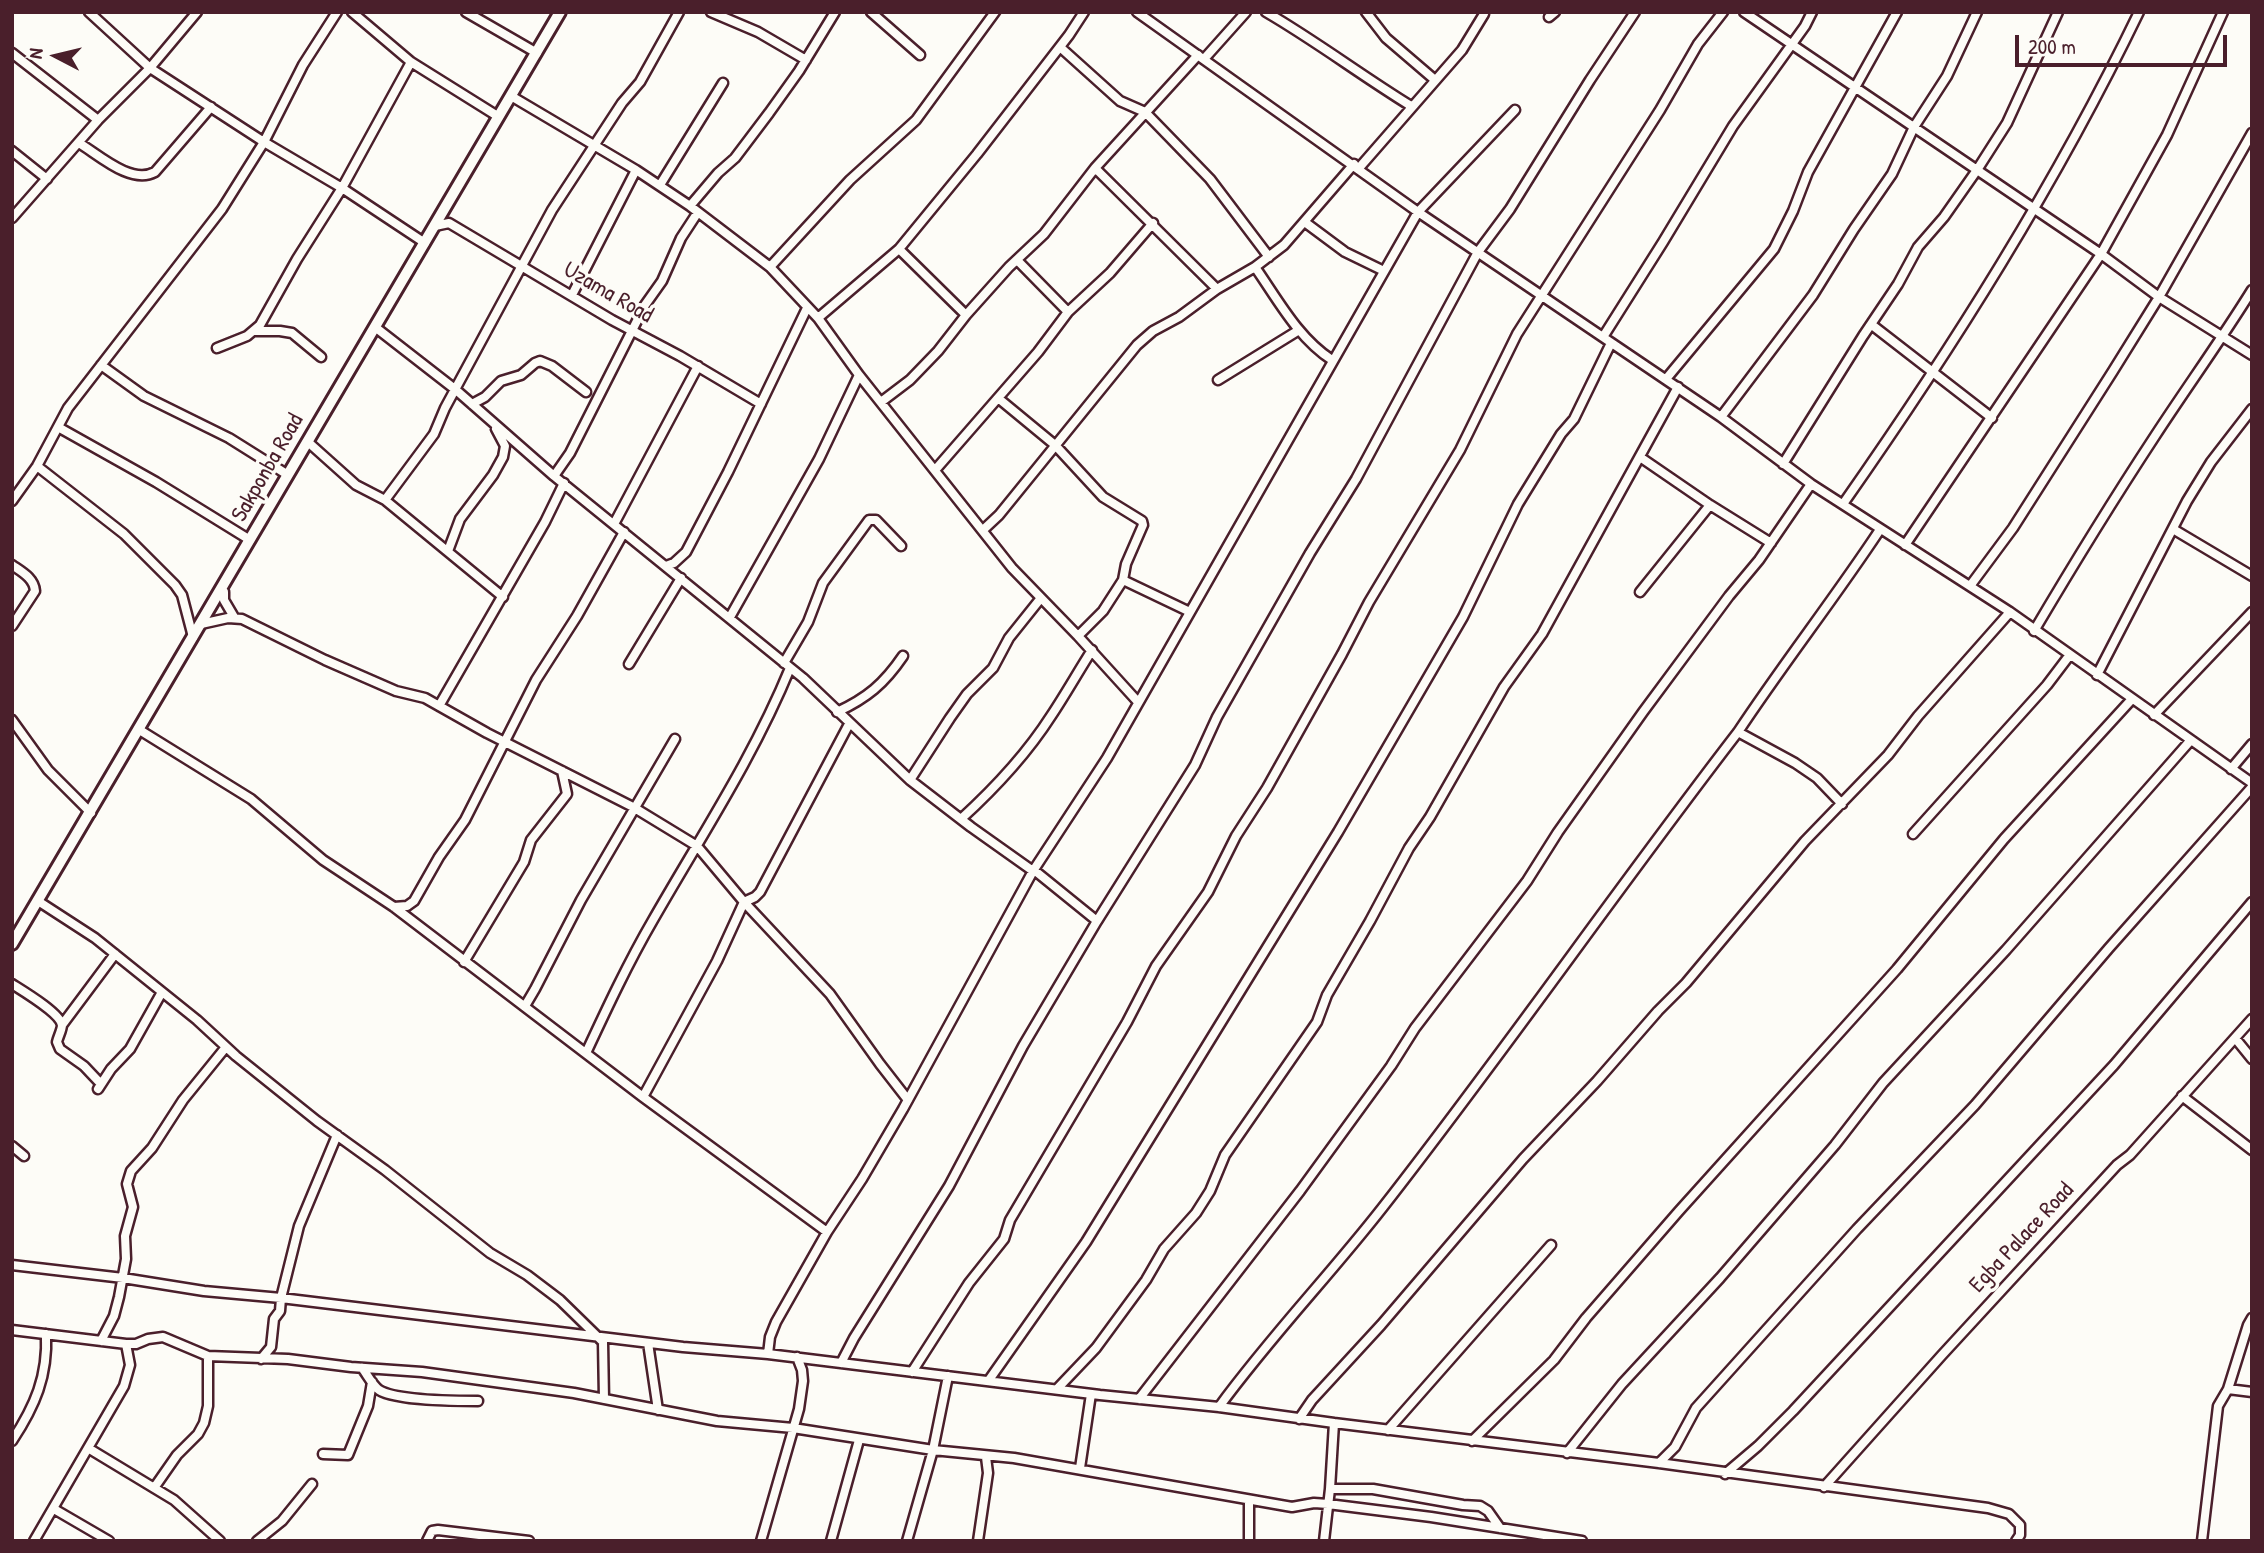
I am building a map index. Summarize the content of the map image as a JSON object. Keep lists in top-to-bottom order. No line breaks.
{"streets":{"main road":["Sakponba Road"],"street":["Uzama Road","Egba Palace Road"]},"crossings":[["Uzama Road","Sakponba Road"]],"scale_bar":"200 m","north":"left"}
